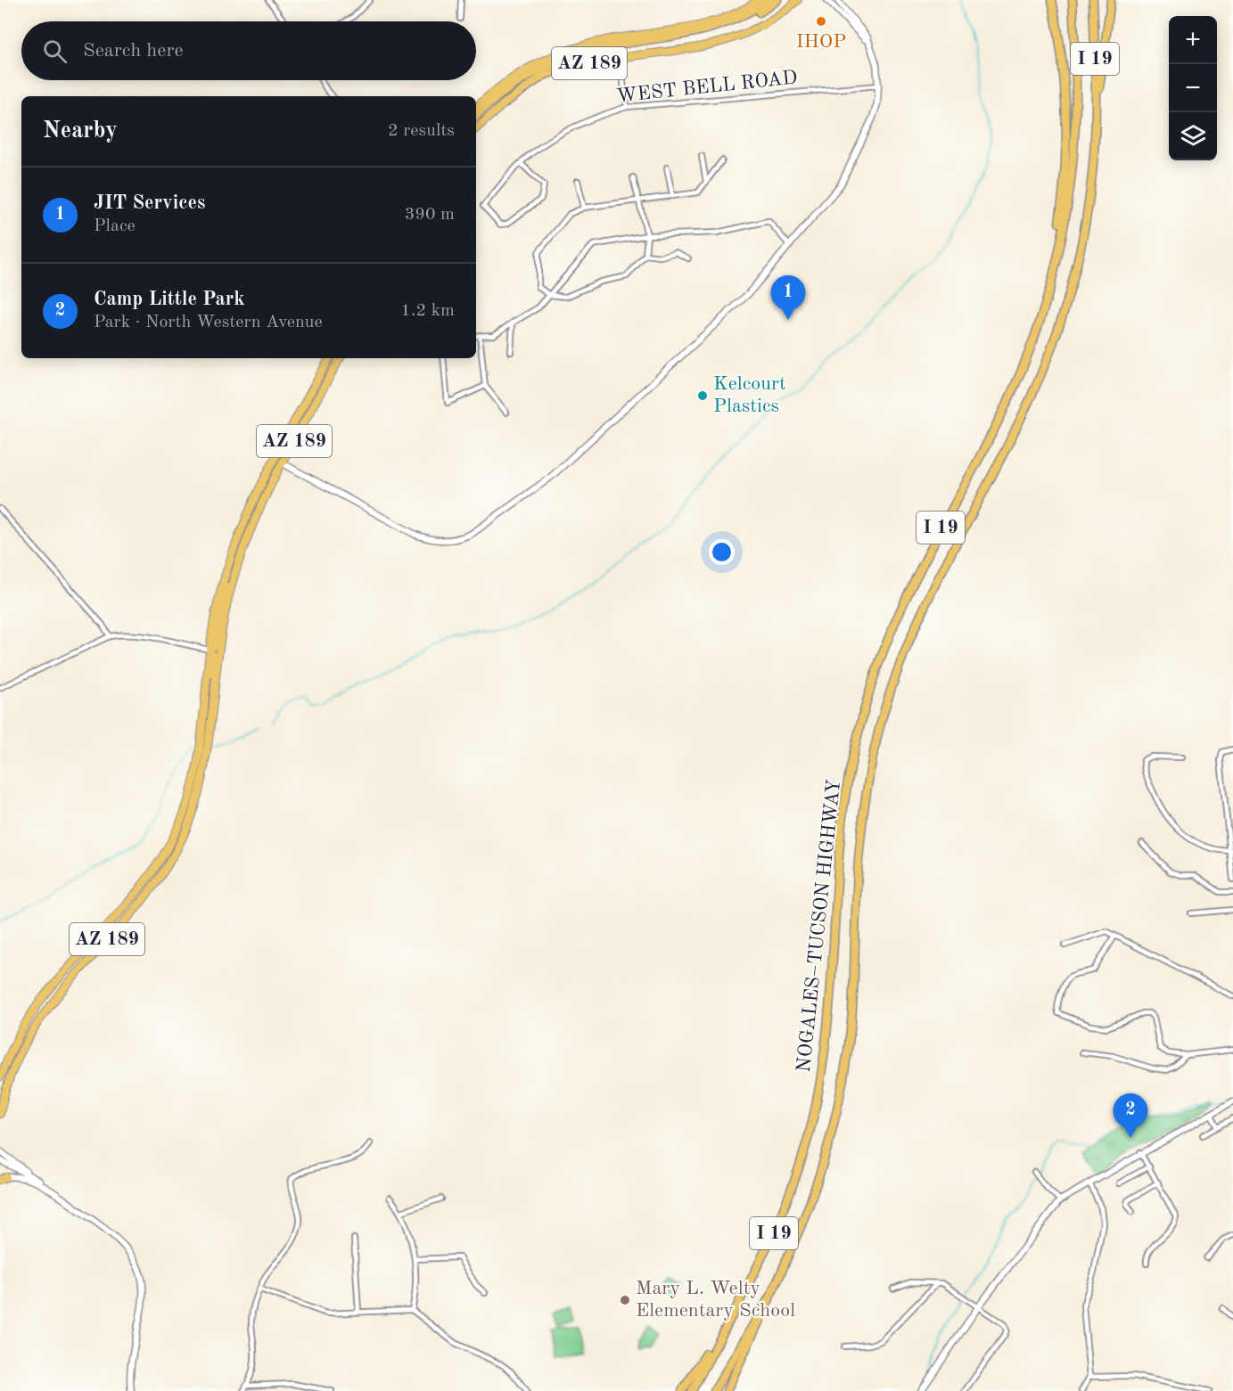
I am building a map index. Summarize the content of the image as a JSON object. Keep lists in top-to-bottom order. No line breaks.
{"streets":{"highway":["I 19","AZ 189","NOGALES–TUCSON HIGHWAY"],"street":["WEST BELL ROAD"]},"places":["IHOP","Kelcourt Plastics","Mary L. Welty Elementary School"],"page":{"map_buttons":["+","−"],"search":"Search here","heading":["Nearby","2 results"],"list":[{"mark":"1","name":"JIT Services","note":"Place","value":"390 m"},{"mark":"2","name":"Camp Little Park","note":"Park · North Western Avenue","value":"1.2 km"}],"pins":["1","2"]}}
